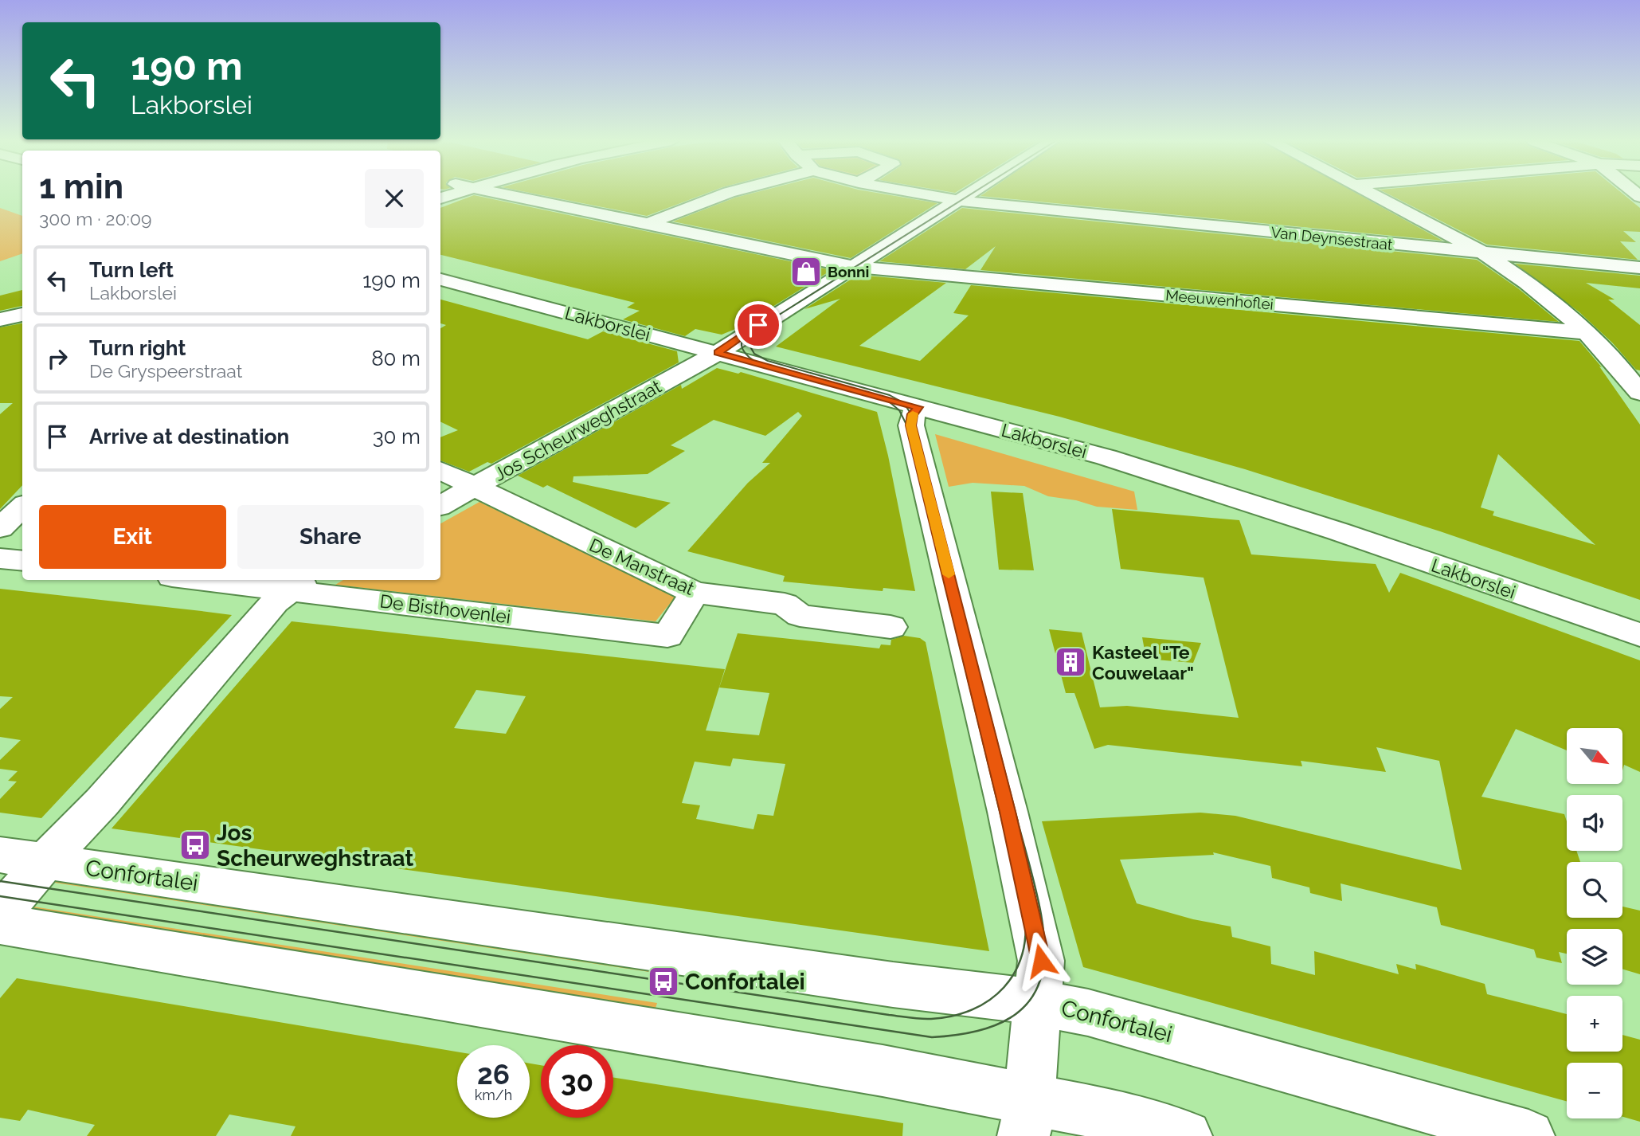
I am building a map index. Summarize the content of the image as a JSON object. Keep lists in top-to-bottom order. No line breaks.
{"streets":{"street":["Van Deynsestraat","Meeuwenhoflei","Lakborslei","Jos Scheurweghstraat","De Manstraat","De Bisthovenlei","Confortalei"]},"crossings":[["Van Deynsestraat","Jos Scheurweghstraat"],["Meeuwenhoflei","Jos Scheurweghstraat"],["Lakborslei","Jos Scheurweghstraat"],["Jos Scheurweghstraat","De Manstraat"],["De Manstraat","De Bisthovenlei"]],"places":{"shop":["Bonni"],"building":["Kasteel \"Te Couwelaar\""],"bus stop":["Jos Scheurweghstraat","Confortalei"]},"north":"bottom right","page":{"turn":["190 m","Lakborslei"],"heading":["1 min","300 m · 20:09"],"list":[{"name":"Turn left","note":"Lakborslei","value":"190 m"},{"name":"Turn right","note":"De Gryspeerstraat","value":"80 m"},{"name":"Arrive at destination","value":"30 m"}],"buttons":["Exit","Share"],"map_buttons":["+","−"],"speed":"26 km/h","limit":"30"}}
